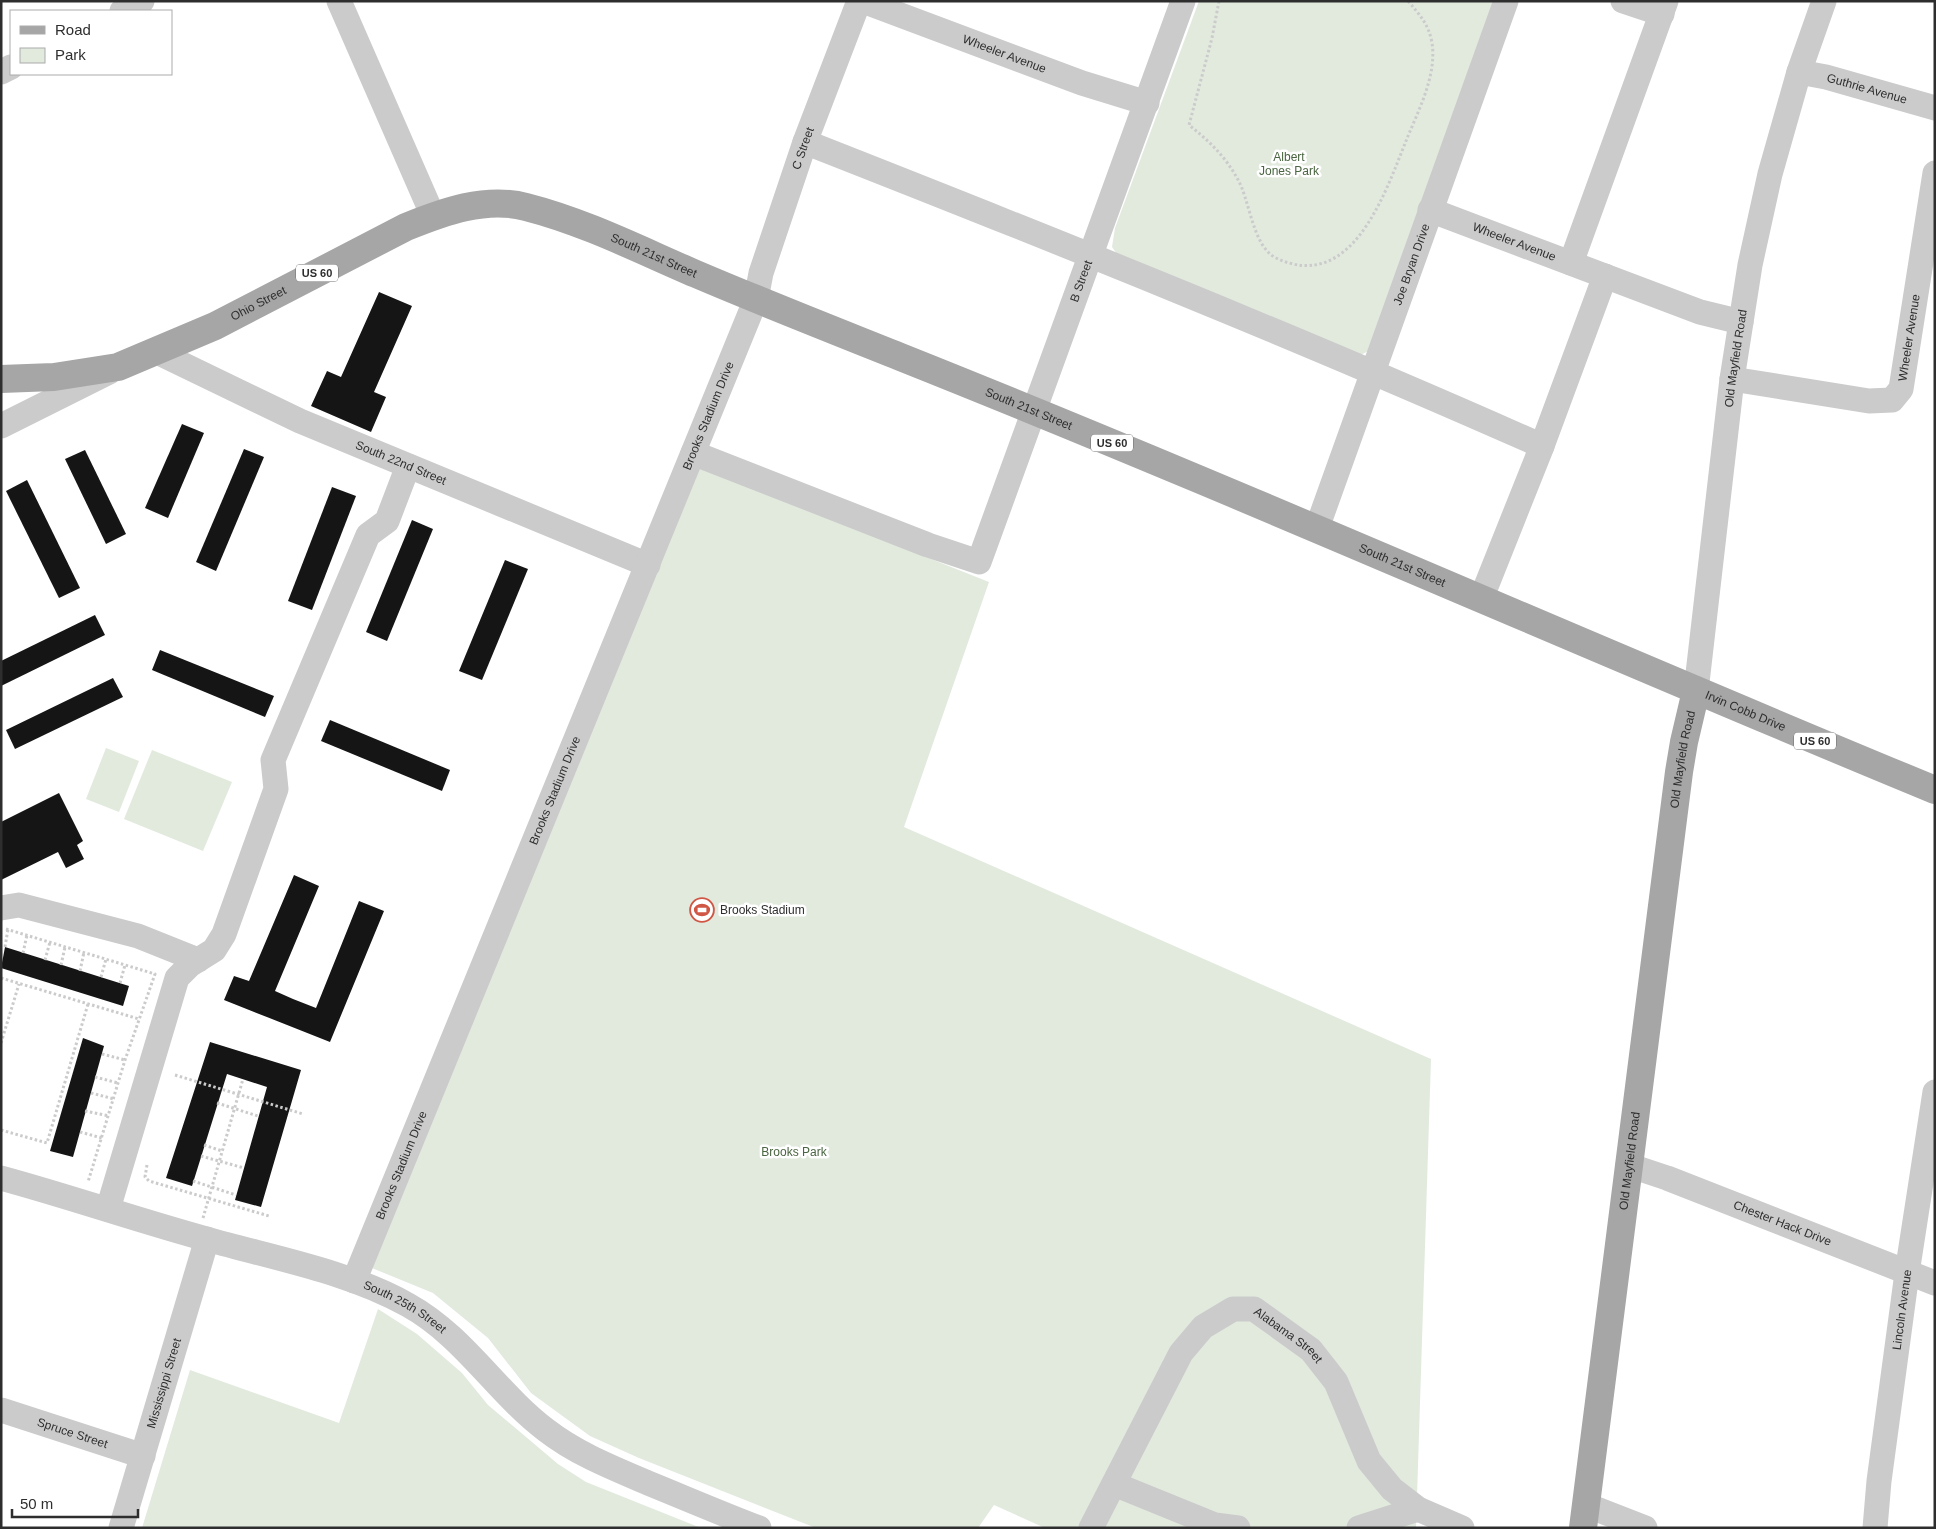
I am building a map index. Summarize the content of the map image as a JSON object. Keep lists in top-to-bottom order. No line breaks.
{"streets":{"main road":["South 21st Street","US 60","Ohio Street","Old Mayfield Road","Irvin Cobb Drive"],"street":["Wheeler Avenue","Guthrie Avenue","C Street","Joe Bryan Drive","B Street","Brooks Stadium Drive","South 22nd Street","Chester Hack Drive","South 25th Street","Lincoln Avenue","Alabama Street","Mississippi Street","Spruce Street"]},"crossings":[["Wheeler Avenue","Joe Bryan Drive"],["Wheeler Avenue","B Street"],["Wheeler Avenue","Old Mayfield Road"],["Guthrie Avenue","Old Mayfield Road"],["C Street","South 21st Street"],["C Street","Brooks Stadium Drive"],["South 21st Street","Joe Bryan Drive"],["South 21st Street","B Street"],["South 21st Street","Ohio Street"],["South 21st Street","Old Mayfield Road"],["South 21st Street","Brooks Stadium Drive"],["South 21st Street","Irvin Cobb Drive"],["US 60","Ohio Street"],["B Street","Brooks Stadium Drive"],["Ohio Street","South 22nd Street"],["Old Mayfield Road","Irvin Cobb Drive"],["Old Mayfield Road","Chester Hack Drive"],["Brooks Stadium Drive","South 22nd Street"],["Brooks Stadium Drive","South 25th Street"],["Chester Hack Drive","Lincoln Avenue"],["South 25th Street","Mississippi Street"],["Mississippi Street","Spruce Street"]],"parks":["Albert Jones Park","Brooks Park"],"places":{"sports":["Brooks Stadium"]},"legend":["Road","Park"],"scale_bar":"50 m"}
